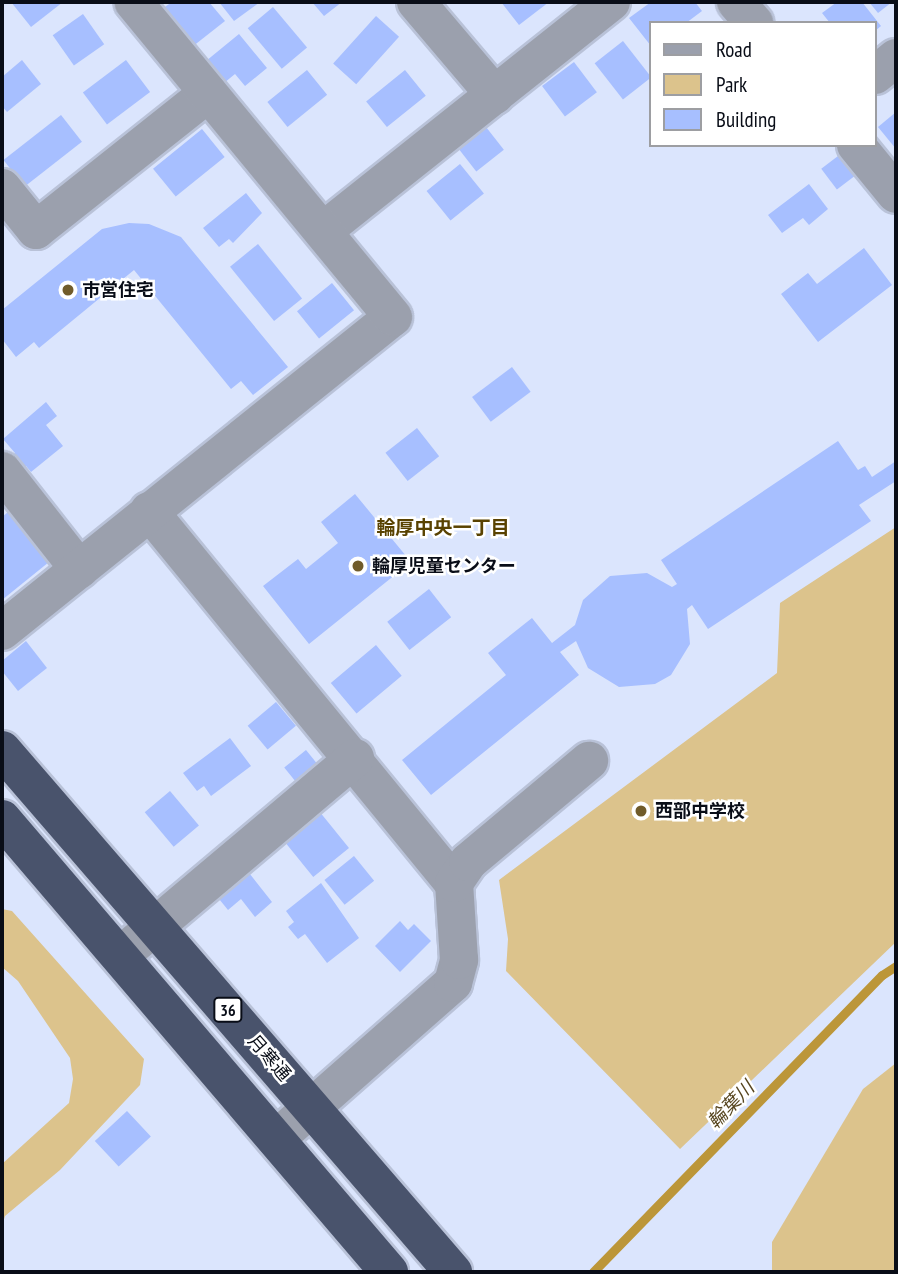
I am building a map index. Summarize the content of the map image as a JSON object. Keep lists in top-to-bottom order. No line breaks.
{"streets":{"highway":["36","月寒通"]},"districts":["輪厚中央一丁目"],"water":["輪葉川"],"places":["市営住宅","輪厚児童センター","西部中学校"],"legend":["Road","Park","Building"]}
